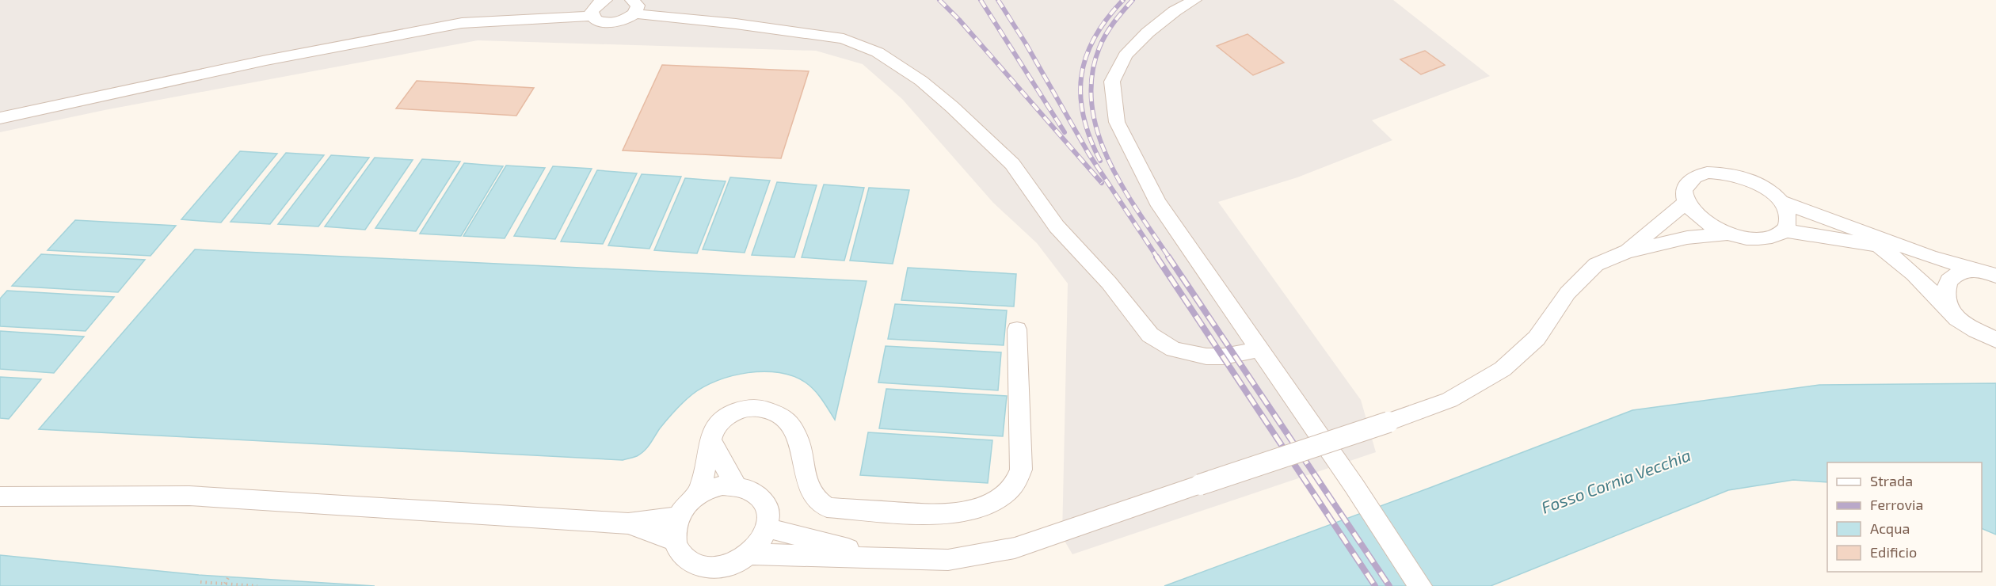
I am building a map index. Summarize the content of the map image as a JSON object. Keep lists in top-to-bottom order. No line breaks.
{"water":["Fosso Cornia Vecchia"],"legend":["Strada","Ferrovia","Acqua","Edificio"]}
